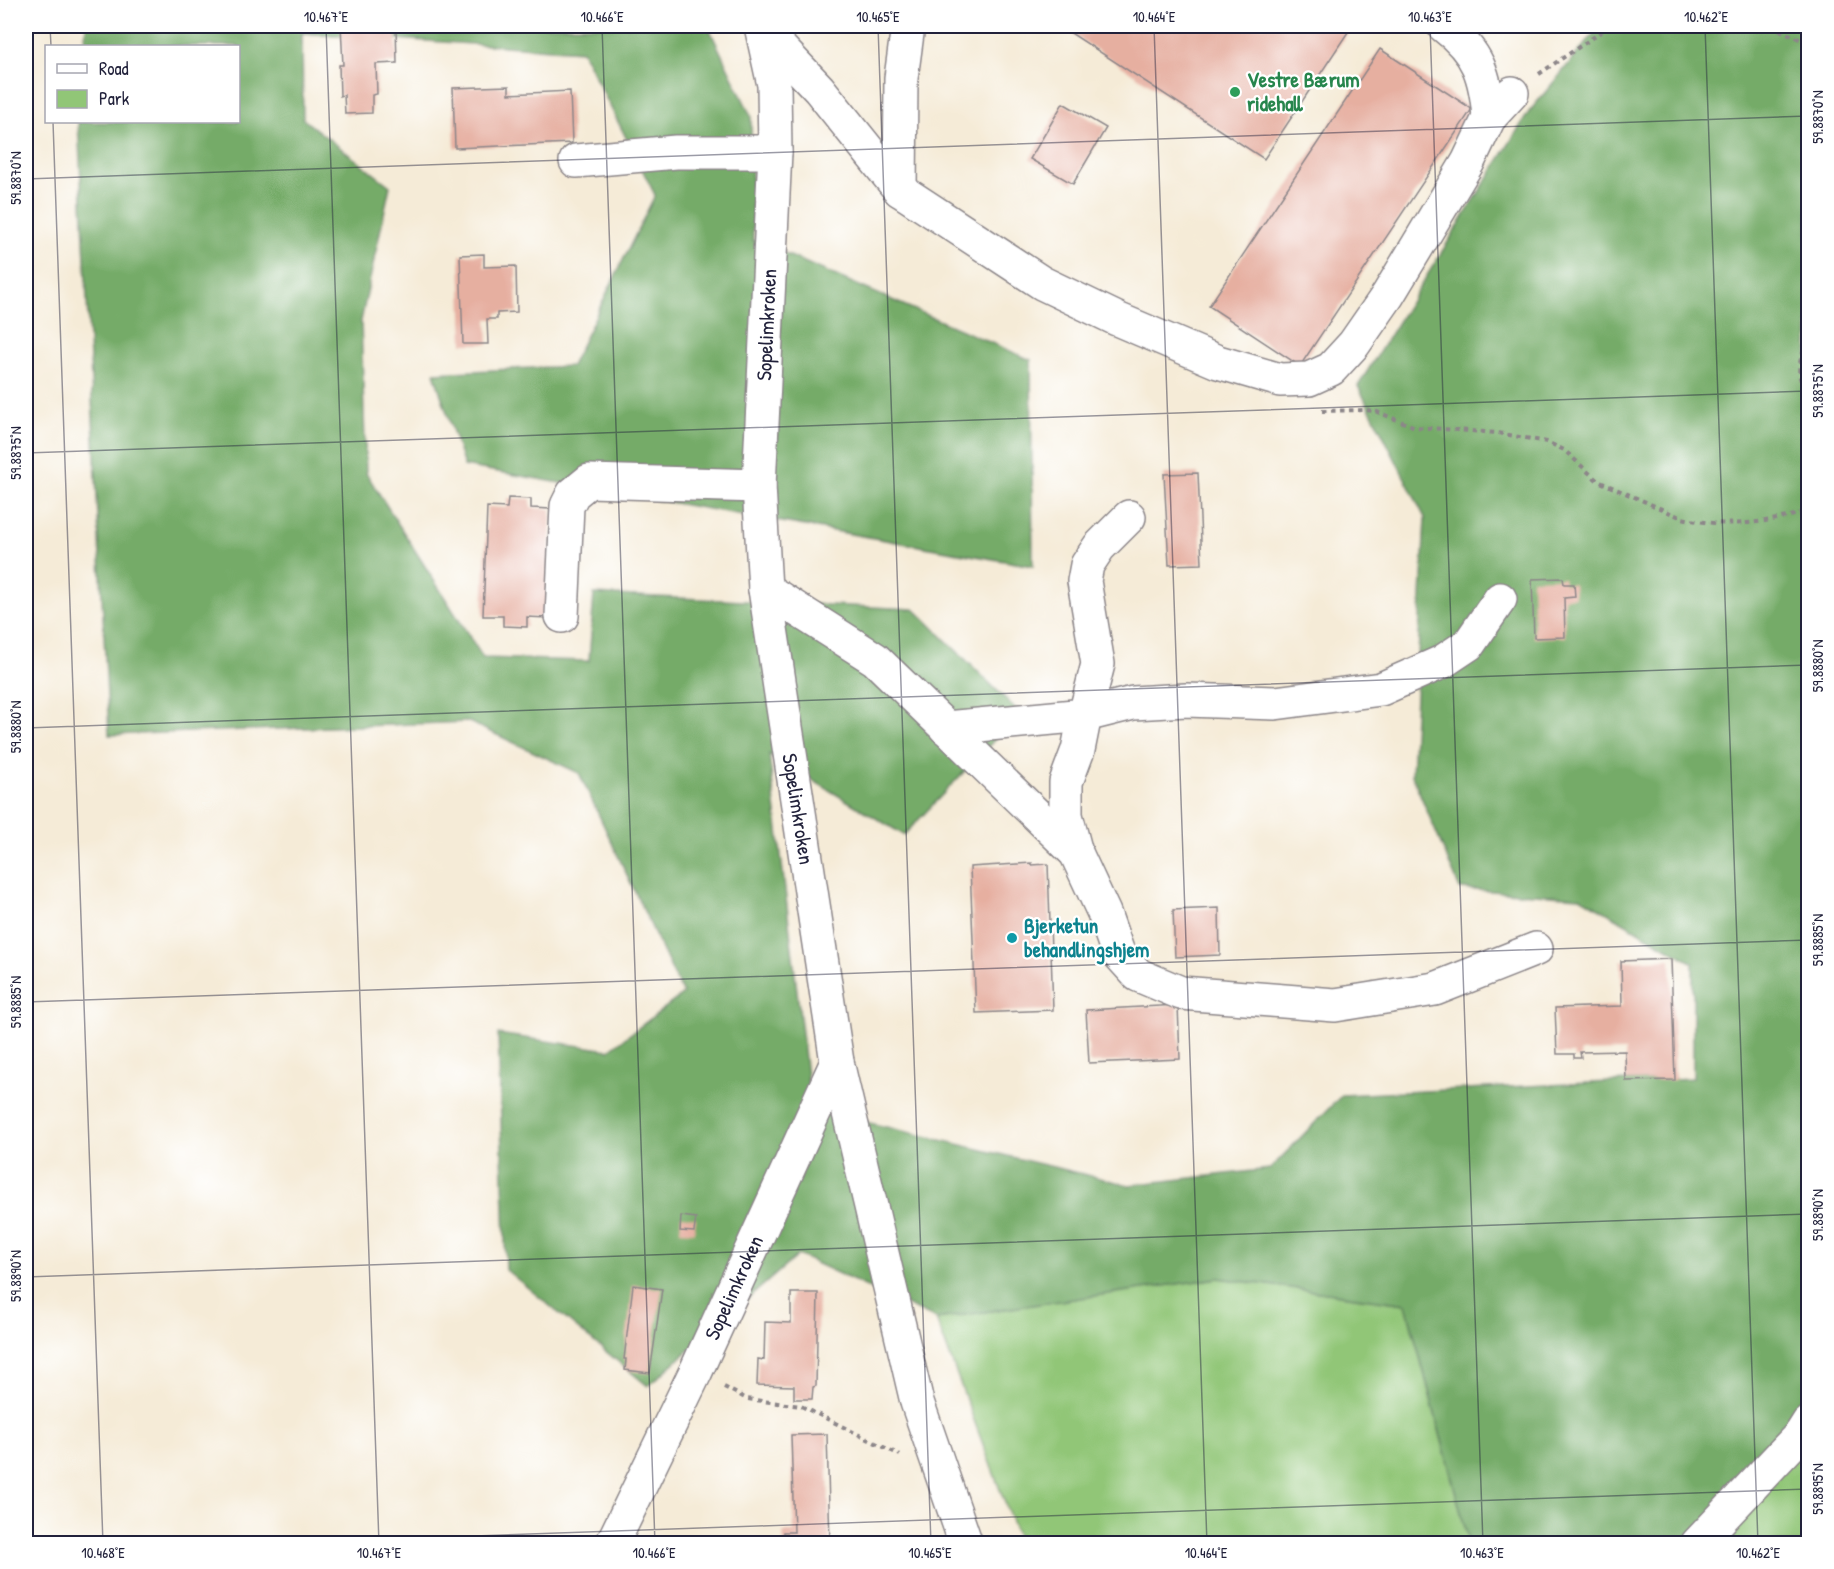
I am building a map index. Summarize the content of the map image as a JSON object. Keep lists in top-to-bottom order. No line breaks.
{"streets":{"street":["Sopelimkroken"]},"places":["Vestre Bærum ridehall","Bjerketun behandlingshjem"],"legend":["Road","Park"],"coordinates":["10.467°E","10.466°E","10.465°E","10.464°E","10.463°E","10.462°E","59.8870°N","59.8875°N","59.8880°N","59.8885°N","59.8890°N","59.8895°N","10.468°E"]}
